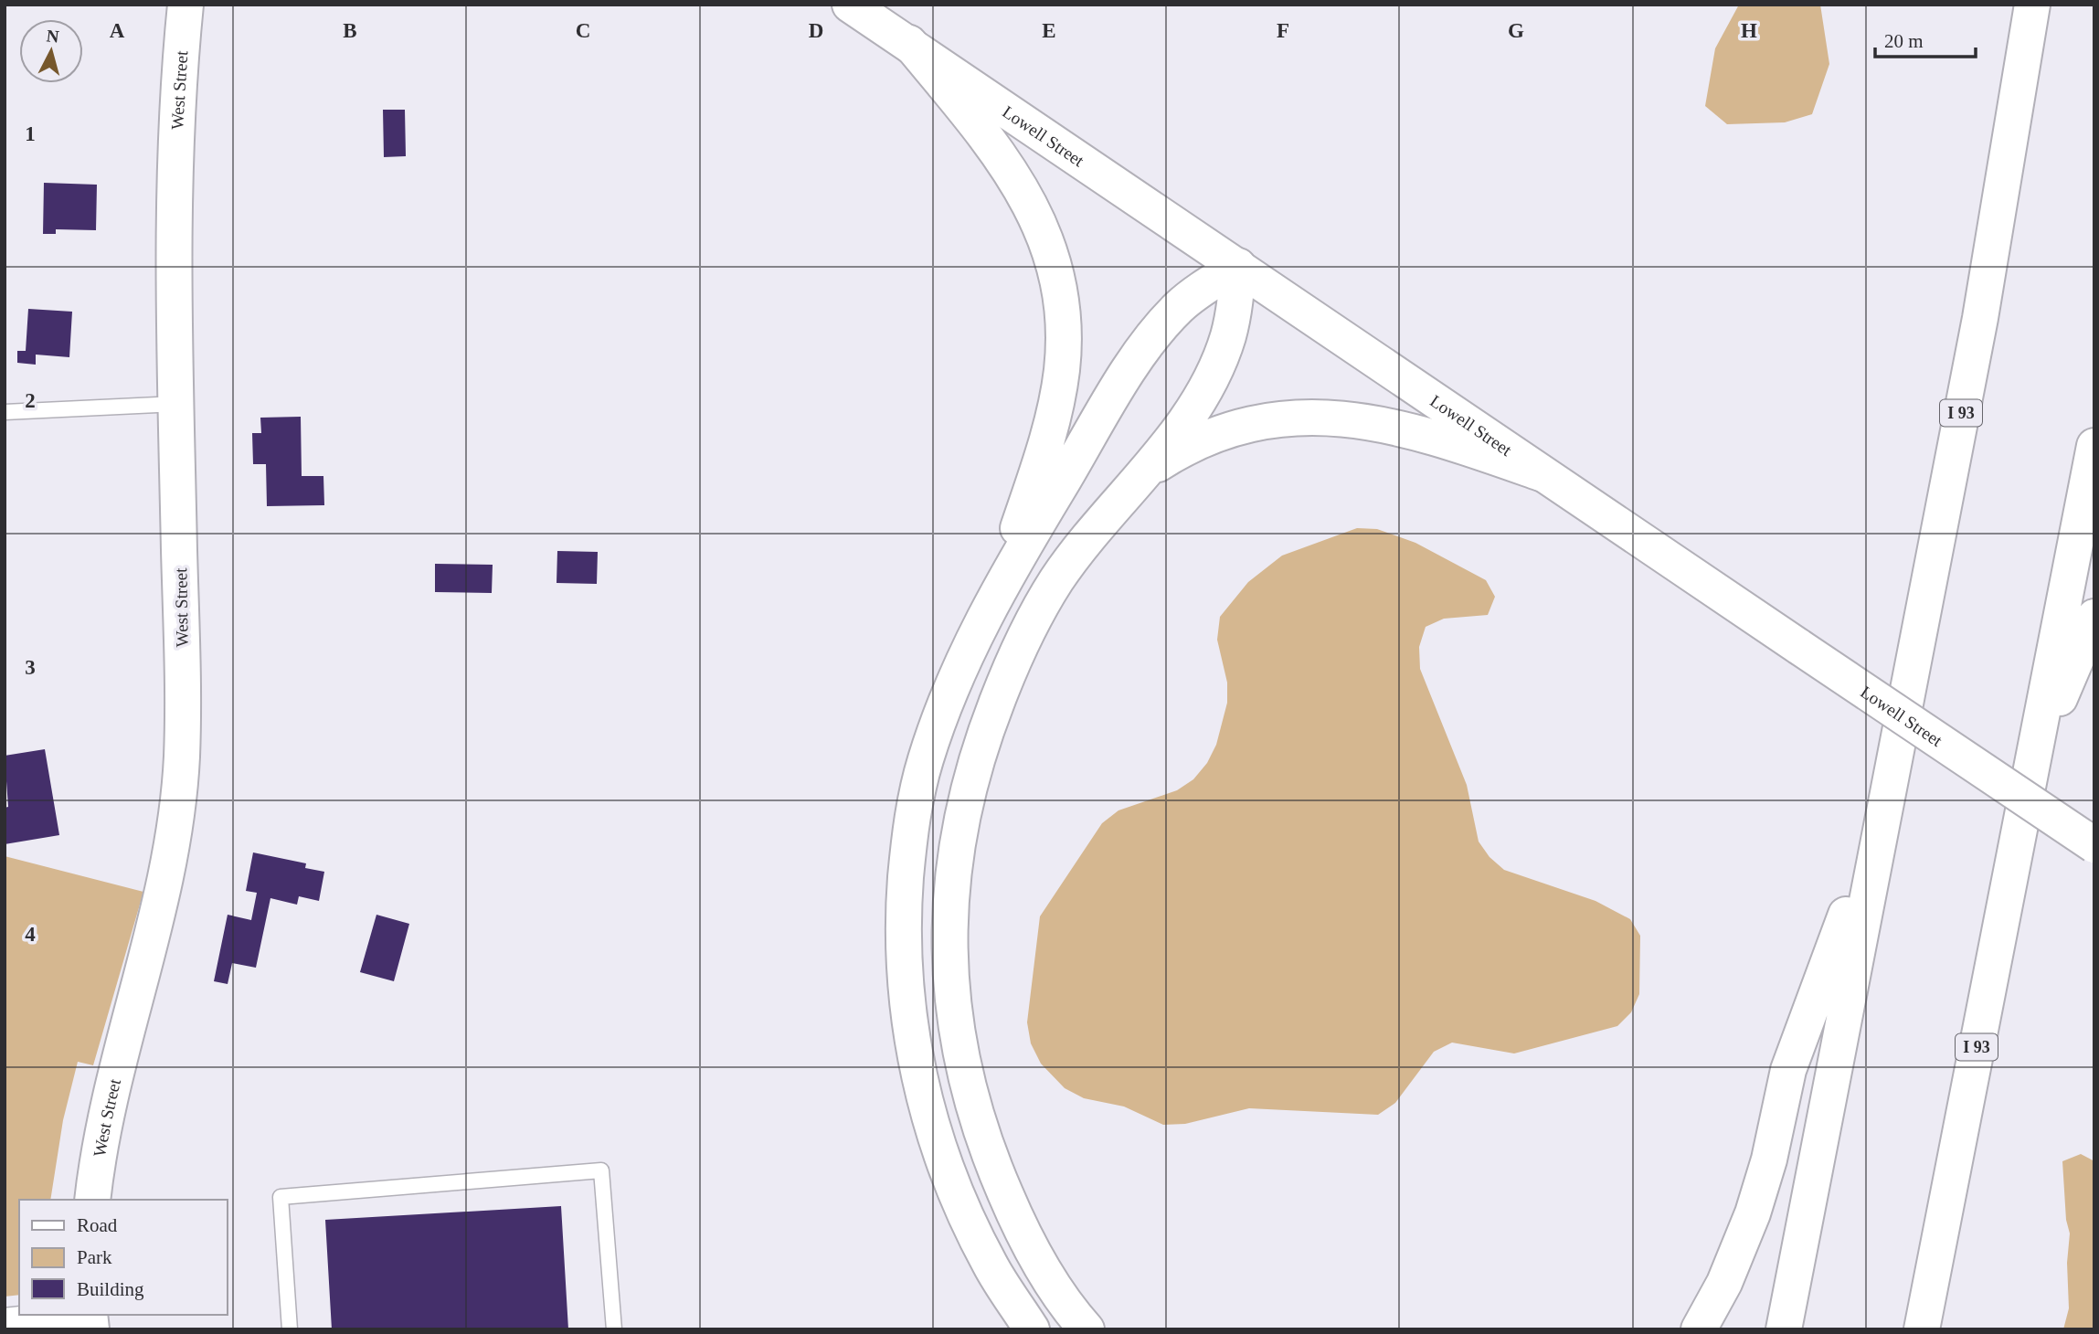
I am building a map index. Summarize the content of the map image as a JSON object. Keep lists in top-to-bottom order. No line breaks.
{"streets":{"main road":["West Street","Lowell Street","I 93"]},"legend":["Road","Park","Building"],"scale_bar":"20 m","north":"top","grid":{"columns":["A","B","C","D","E","F","G","H"],"rows":["1","2","3","4"]}}
